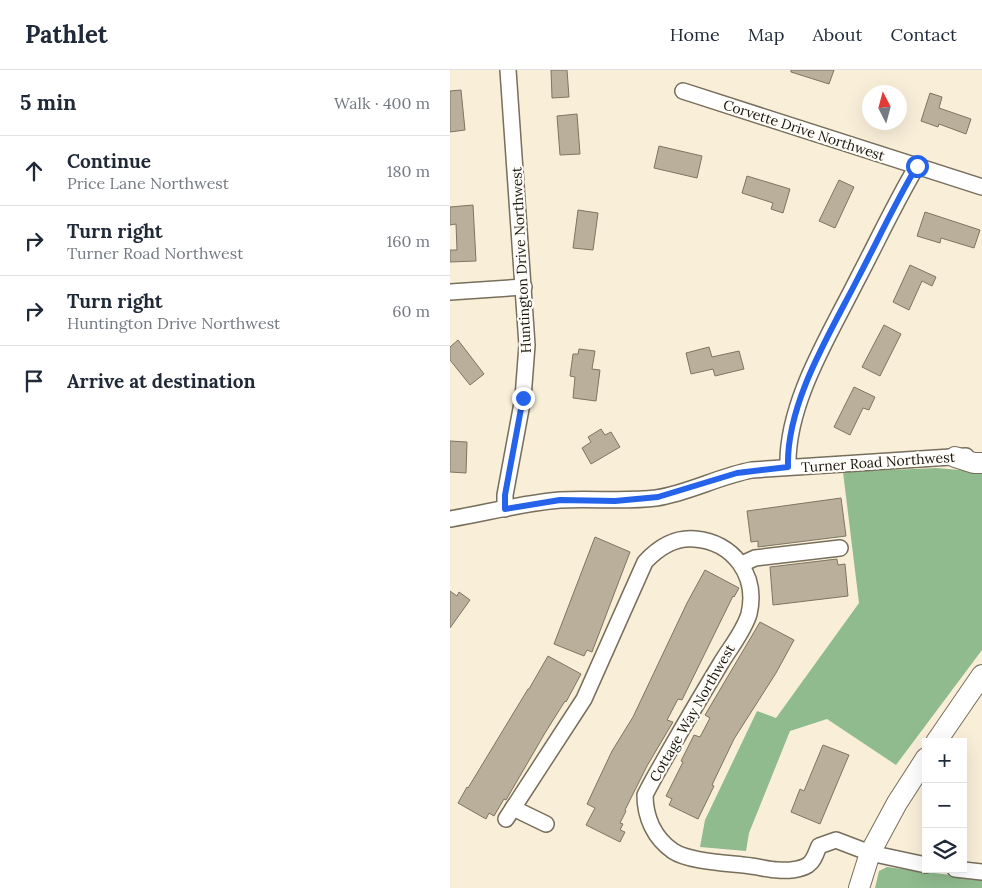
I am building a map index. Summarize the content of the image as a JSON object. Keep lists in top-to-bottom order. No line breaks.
{"streets":{"street":["Corvette Drive Northwest","Huntington Drive Northwest","Turner Road Northwest","Cottage Way Northwest"]},"crossings":[["Huntington Drive Northwest","Turner Road Northwest"]],"north":"top","page":{"header":"Pathlet","nav":["Home","Map","About","Contact"],"heading":["5 min","Walk · 400 m"],"list":[["Continue","Price Lane Northwest","180 m"],["Turn right","Turner Road Northwest","160 m"],["Turn right","Huntington Drive Northwest","60 m"],"Arrive at destination"],"map_buttons":["+","−"]}}
